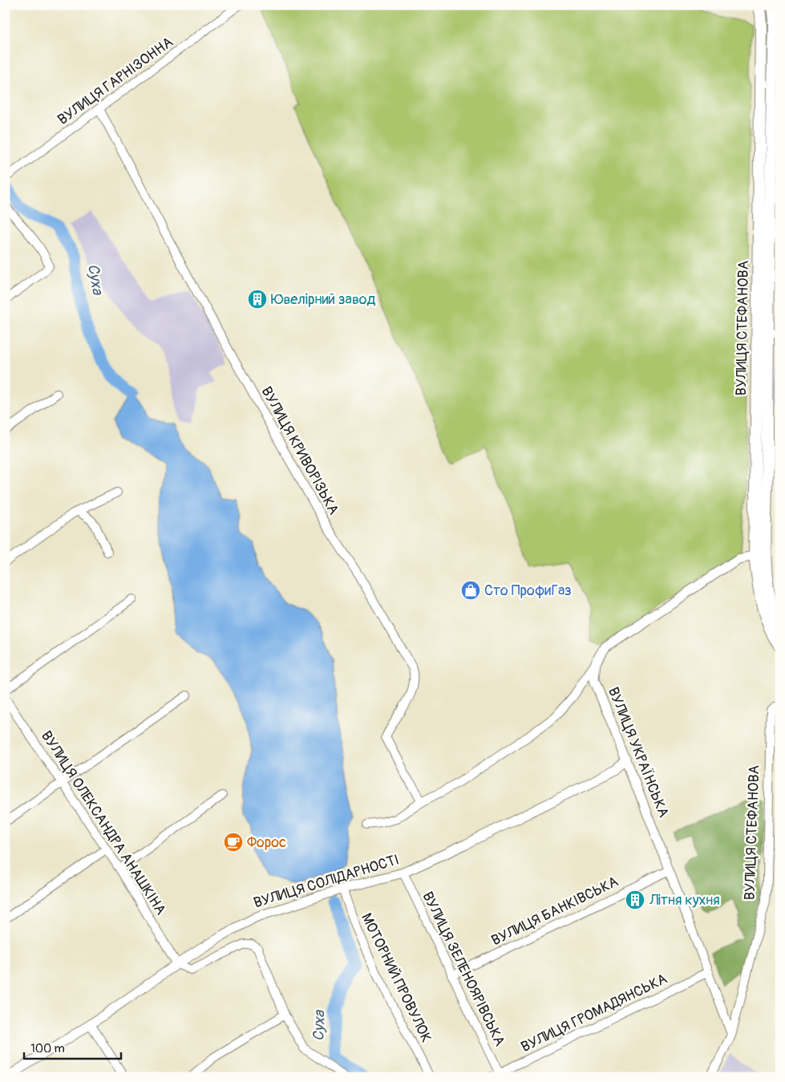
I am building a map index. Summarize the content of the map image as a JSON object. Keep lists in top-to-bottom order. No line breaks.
{"streets":{"main road":["ВУЛИЦЯ СТЕФАНОВА"],"street":["ВУЛИЦЯ ГАРНІЗОННА","ВУЛИЦЯ КРИВОРІЗЬКА","ВУЛИЦЯ УКРАЇНСЬКА","ВУЛИЦЯ ОЛЕКСАНДРА АНАШКІНА","ВУЛИЦЯ СОЛІДАРНОСТІ","ВУЛИЦЯ БАНКІВСЬКА","ВУЛИЦЯ ЗЕЛЕНОЯРІВСЬКА","МОТОРНИЙ ПРОВУЛОК","ВУЛИЦЯ ГРОМАДЯНСЬКА"]},"crossings":[["ВУЛИЦЯ ГАРНІЗОННА","ВУЛИЦЯ КРИВОРІЗЬКА"],["ВУЛИЦЯ СТЕФАНОВА","ВУЛИЦЯ УКРАЇНСЬКА"],["ВУЛИЦЯ УКРАЇНСЬКА","ВУЛИЦЯ СОЛІДАРНОСТІ"],["ВУЛИЦЯ УКРАЇНСЬКА","ВУЛИЦЯ БАНКІВСЬКА"],["ВУЛИЦЯ УКРАЇНСЬКА","ВУЛИЦЯ ГРОМАДЯНСЬКА"],["ВУЛИЦЯ ОЛЕКСАНДРА АНАШКІНА","ВУЛИЦЯ СОЛІДАРНОСТІ"],["ВУЛИЦЯ СОЛІДАРНОСТІ","ВУЛИЦЯ ЗЕЛЕНОЯРІВСЬКА"],["ВУЛИЦЯ СОЛІДАРНОСТІ","МОТОРНИЙ ПРОВУЛОК"],["ВУЛИЦЯ БАНКІВСЬКА","ВУЛИЦЯ ЗЕЛЕНОЯРІВСЬКА"],["ВУЛИЦЯ ЗЕЛЕНОЯРІВСЬКА","ВУЛИЦЯ ГРОМАДЯНСЬКА"]],"water":["Суха"],"places":{"building":["Ювелірний завод","Літня кухня"],"shop":["Сто ПрофиГаз"],"cafe":["Форос"]},"scale_bar":"100 m"}
